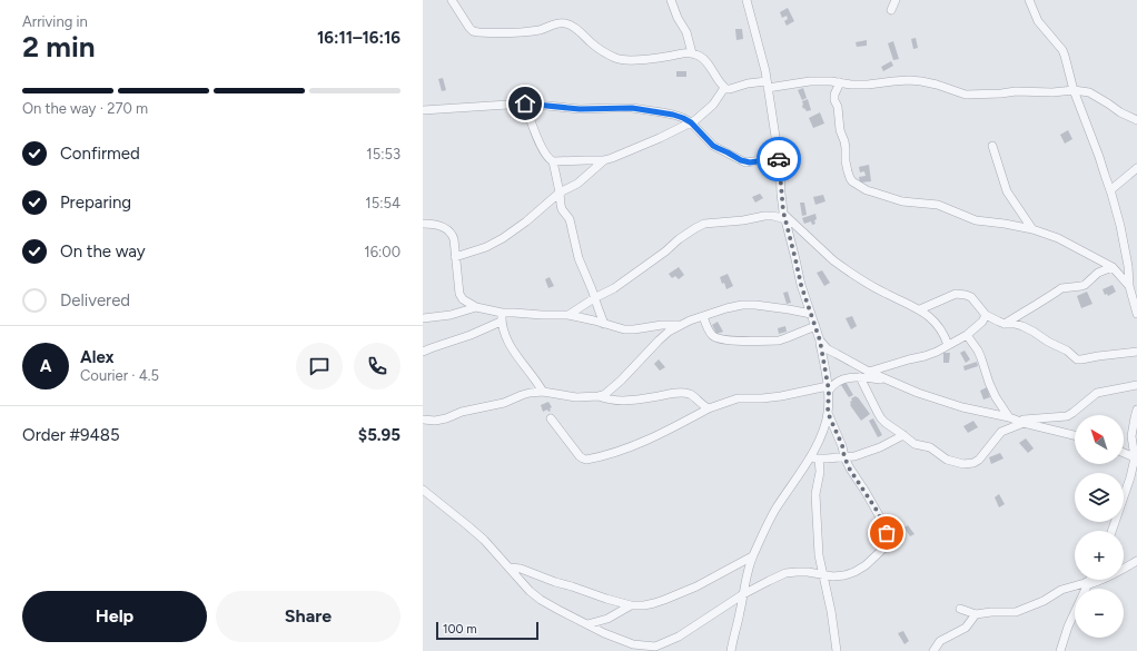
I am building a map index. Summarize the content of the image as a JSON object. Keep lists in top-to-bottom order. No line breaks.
{"scale_bar":"100 m","north":"top left","page":{"heading":["2 min","Arriving in","16:11–16:16"],"panel":["Alex","Courier · 4.5","Order #9485","$5.95"],"bar":"On the way · 270 m","list":[["Confirmed","15:53"],["Preparing","15:54"],["On the way","16:00"],"Delivered"],"round":"A","map_buttons":["+","−"],"buttons":["Help","Share"],"scale":"100 m"}}
